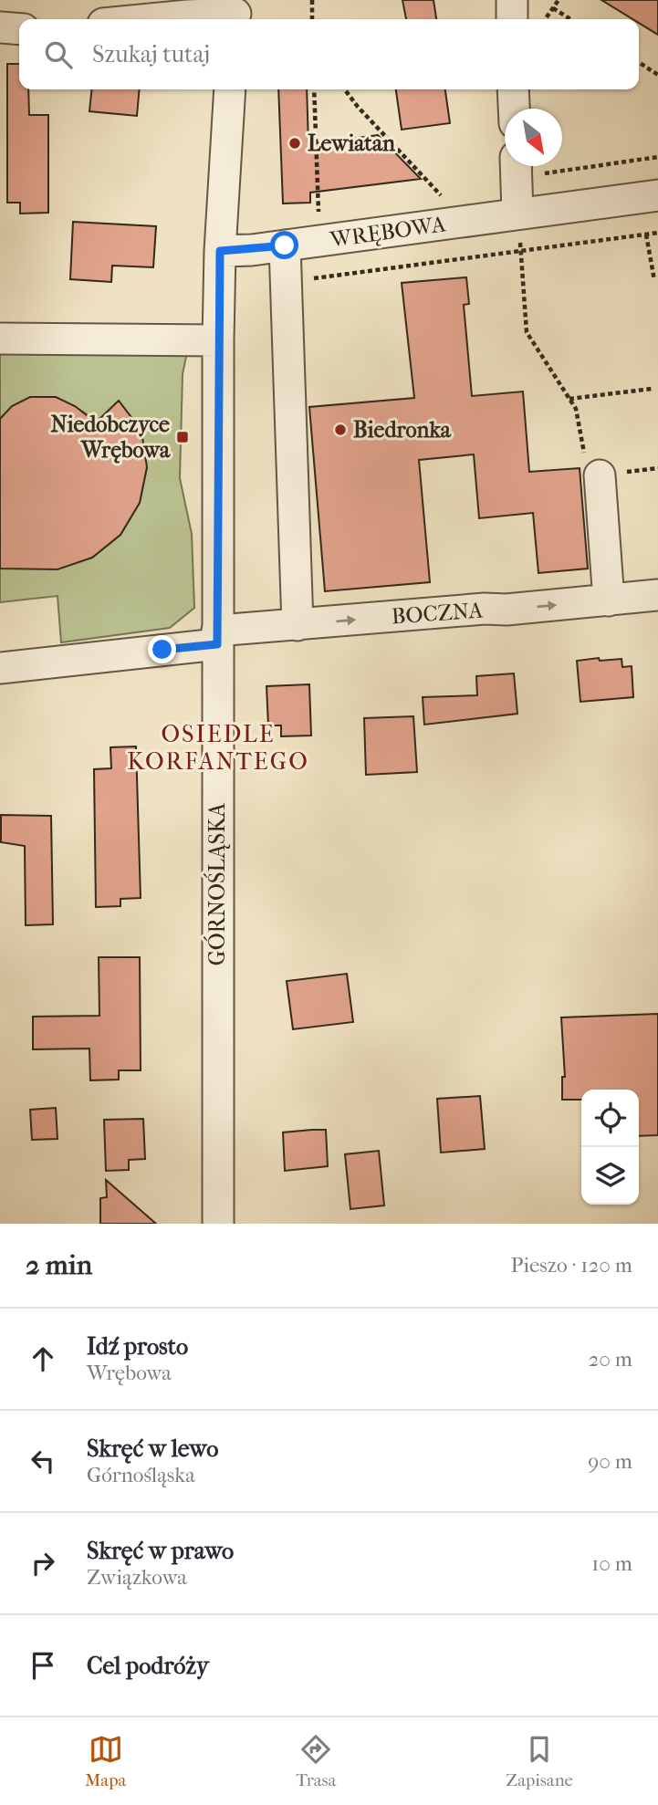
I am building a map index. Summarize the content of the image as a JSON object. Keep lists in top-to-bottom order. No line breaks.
{"streets":{"street":["WRĘBOWA","BOCZNA","GÓRNOŚLĄSKA"]},"crossings":[["WRĘBOWA","GÓRNOŚLĄSKA"],["BOCZNA","GÓRNOŚLĄSKA"]],"one_way":["BOCZNA"],"districts":["OSIEDLE KORFANTEGO"],"places":{"other":["Lewiatan","Biedronka"],"transit":["Niedobczyce Wrębowa"]},"north":"bottom right","page":{"search":"Szukaj tutaj","heading":["2 min","Pieszo · 120 m"],"list":[["Idź prosto","Wrębowa","20 m"],["Skręć w lewo","Górnośląska","90 m"],["Skręć w prawo","Związkowa","10 m"],"Cel podróży"],"nav":["Mapa","Trasa","Zapisane"]}}
